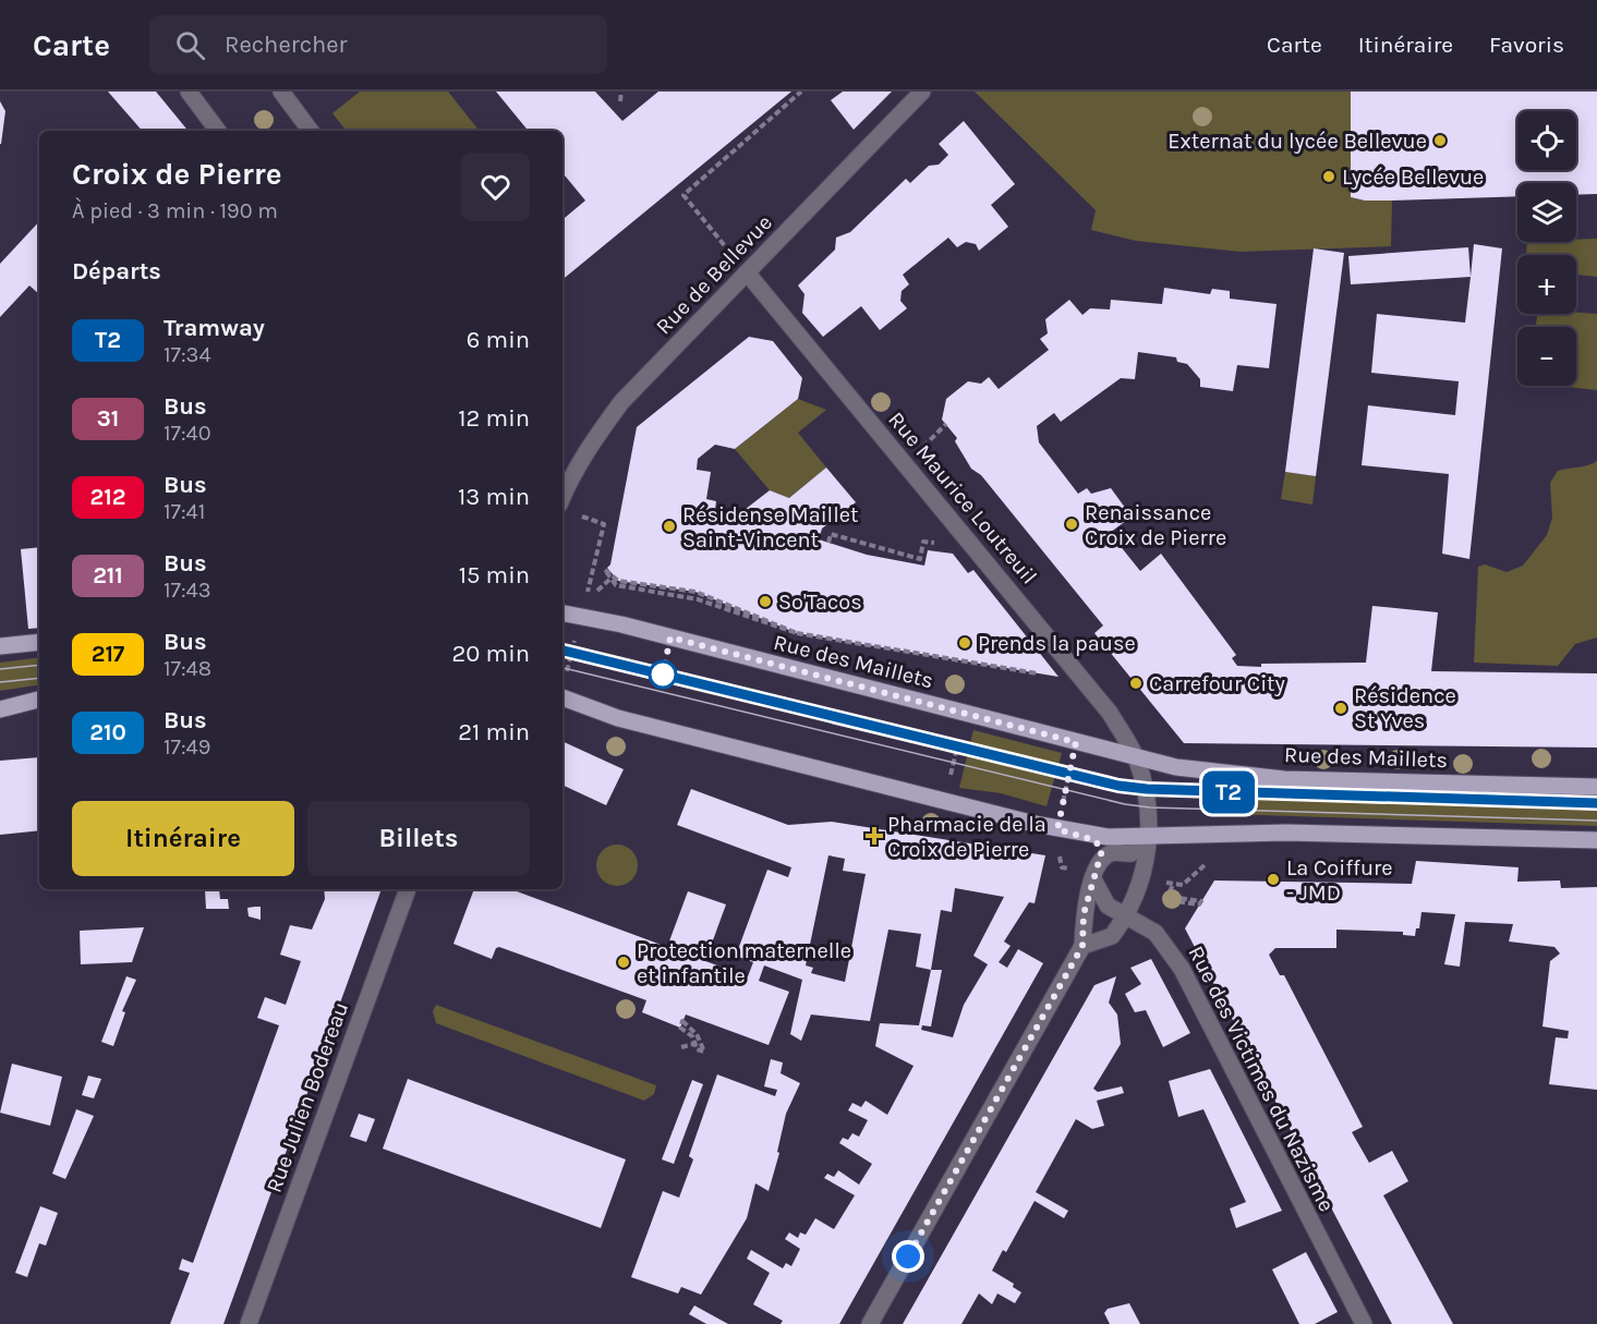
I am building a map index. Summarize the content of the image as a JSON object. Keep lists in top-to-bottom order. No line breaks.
{"streets":{"main road":["Rue des Maillets"],"street":["Rue de Bellevue","Rue Maurice Loutreuil","Rue des Victimes du Nazisme","Rue Julien Bodereau"]},"crossings":[["Rue de Bellevue","Rue Maurice Loutreuil"],["Rue Maurice Loutreuil","Rue des Maillets"]],"places":{"other":["Externat du lycée Bellevue","Lycée Bellevue","Renaissance Croix de Pierre","Résidense Maillet Saint-Vincent","So'Tacos","Prends la pause","Carrefour City","Résidence St Yves","La Coiffure - JMD","Protection maternelle et infantile"],"health":["Pharmacie de la Croix de Pierre"]},"lines":["tram line T2"],"page":{"header":"Carte","search":"Rechercher","nav":["Carte","Itinéraire","Favoris"],"on_map":"T2","map_buttons":["+","−"],"heading":[["Croix de Pierre","À pied · 3 min · 190 m"],"Départs"],"list":[{"mark":"T2","name":"Tramway","note":"17:34","value":"6 min"},{"mark":"31","name":"Bus","note":"17:40","value":"12 min"},{"mark":"212","name":"Bus","note":"17:41","value":"13 min"},{"mark":"211","name":"Bus","note":"17:43","value":"15 min"},{"mark":"217","name":"Bus","note":"17:48","value":"20 min"},{"mark":"210","name":"Bus","note":"17:49","value":"21 min"}],"buttons":["Itinéraire","Billets"]}}
